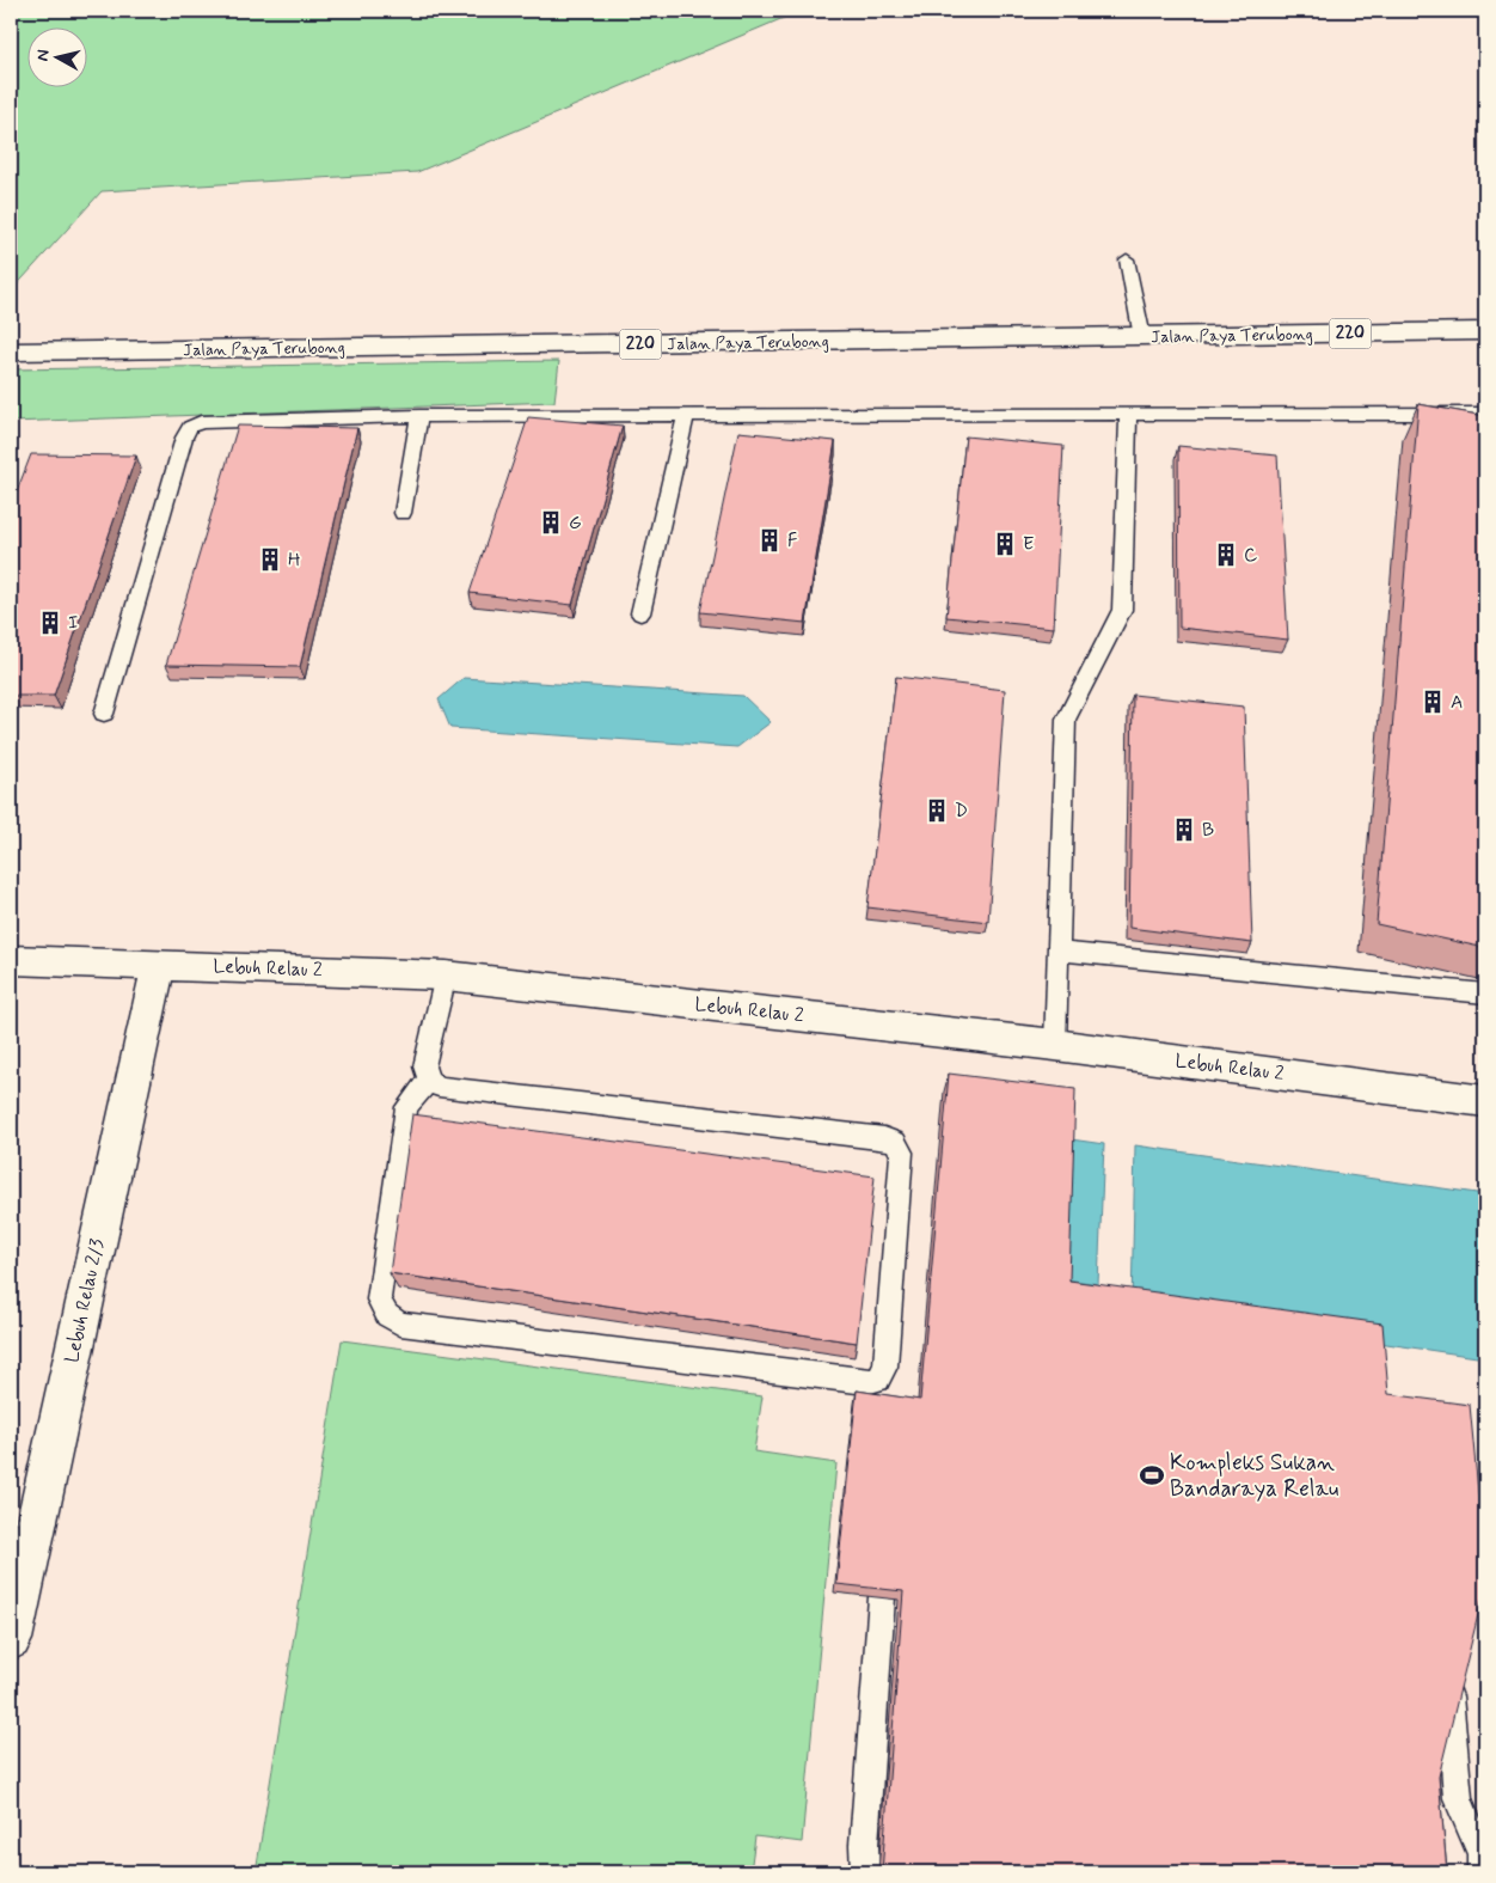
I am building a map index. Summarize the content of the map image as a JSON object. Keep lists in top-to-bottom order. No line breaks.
{"streets":{"street":["220","Jalan Paya Terubong","Lebuh Relau 2","Lebuh Relau 2/3"]},"crossings":[["Lebuh Relau 2","Lebuh Relau 2/3"]],"places":{"building":["G","F","E","C","H","I","A","D","B"],"sports":["Kompleks Sukan Bandaraya Relau"]},"north":"left"}
